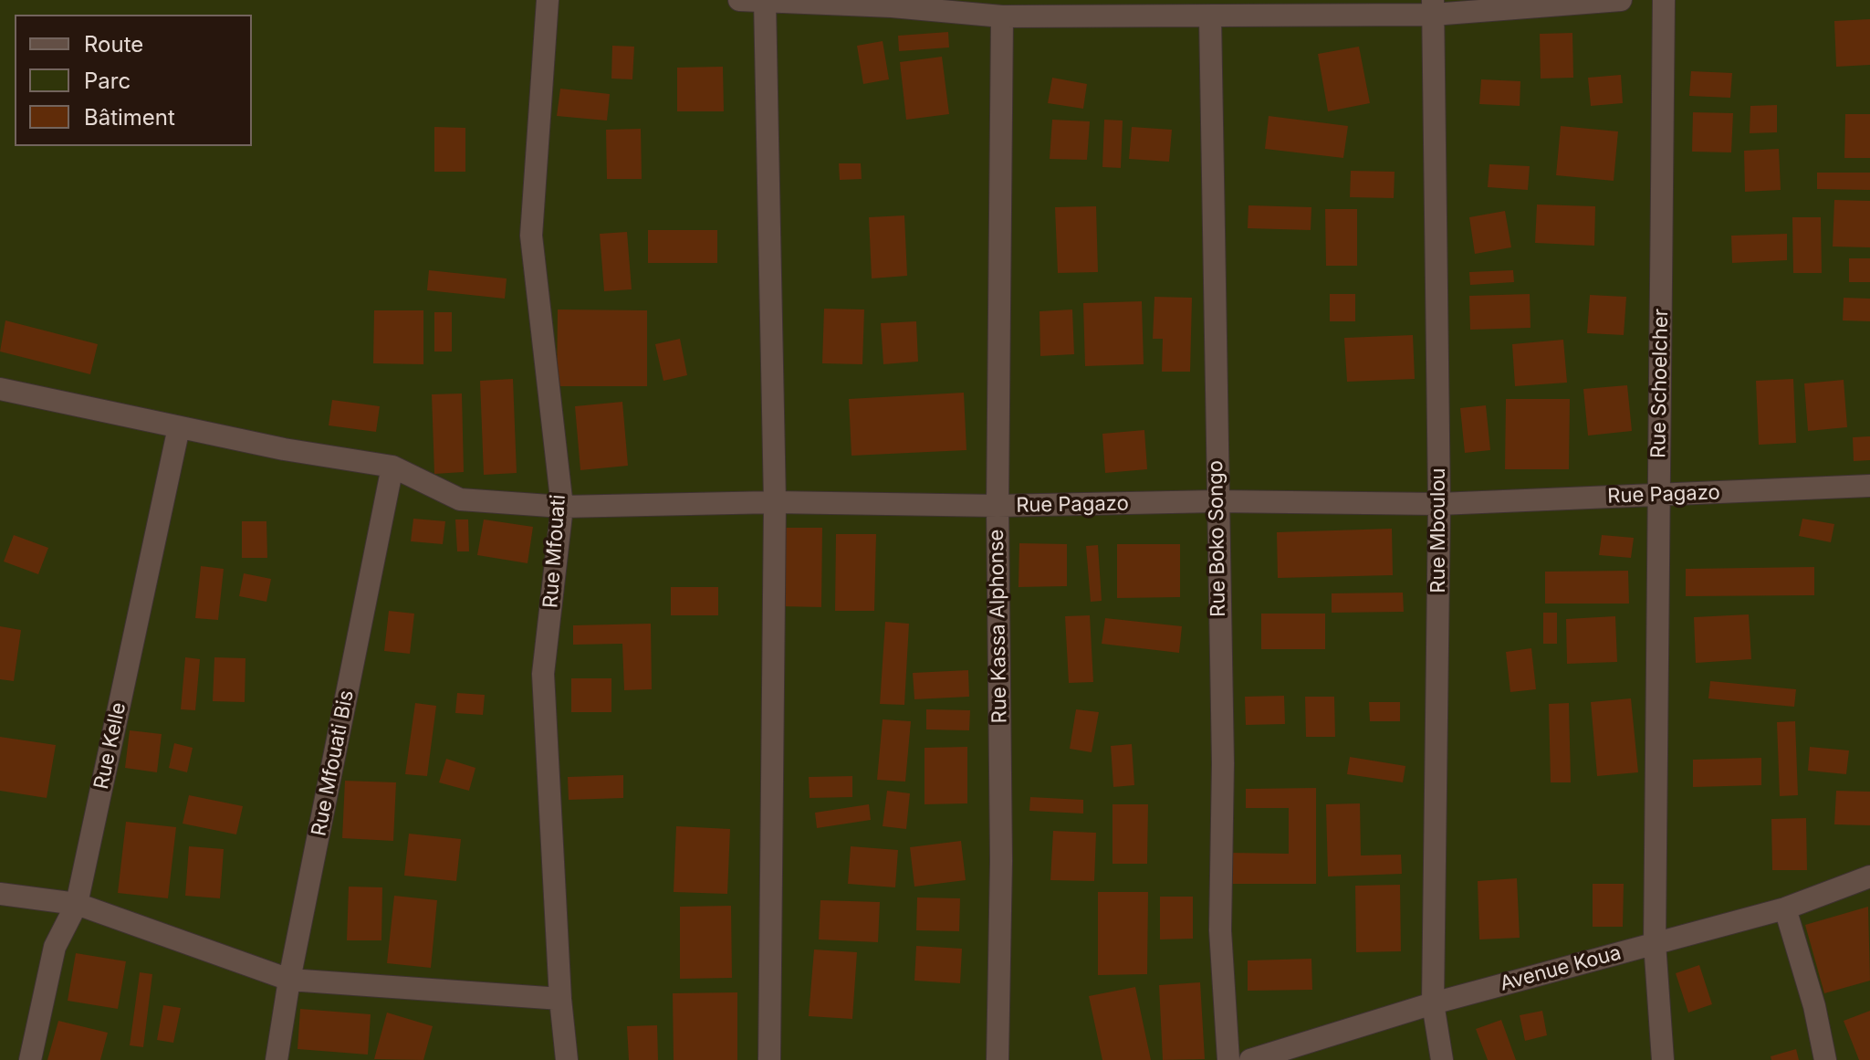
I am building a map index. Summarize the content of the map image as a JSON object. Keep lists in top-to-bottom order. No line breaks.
{"streets":{"street":["Rue Schoelcher","Rue Pagazo","Rue Mboulou","Rue Boko Songo","Rue Mfouati","Rue Kassa Alphonse","Rue Kelle","Rue Mfouati Bis","Avenue Koua"]},"crossings":[["Rue Schoelcher","Rue Pagazo"],["Rue Schoelcher","Avenue Koua"],["Rue Pagazo","Rue Mboulou"],["Rue Pagazo","Rue Boko Songo"],["Rue Pagazo","Rue Mfouati"],["Rue Pagazo","Rue Kassa Alphonse"],["Rue Pagazo","Rue Kelle"],["Rue Pagazo","Rue Mfouati Bis"],["Rue Mboulou","Avenue Koua"]],"legend":["Route","Parc","Bâtiment"]}
